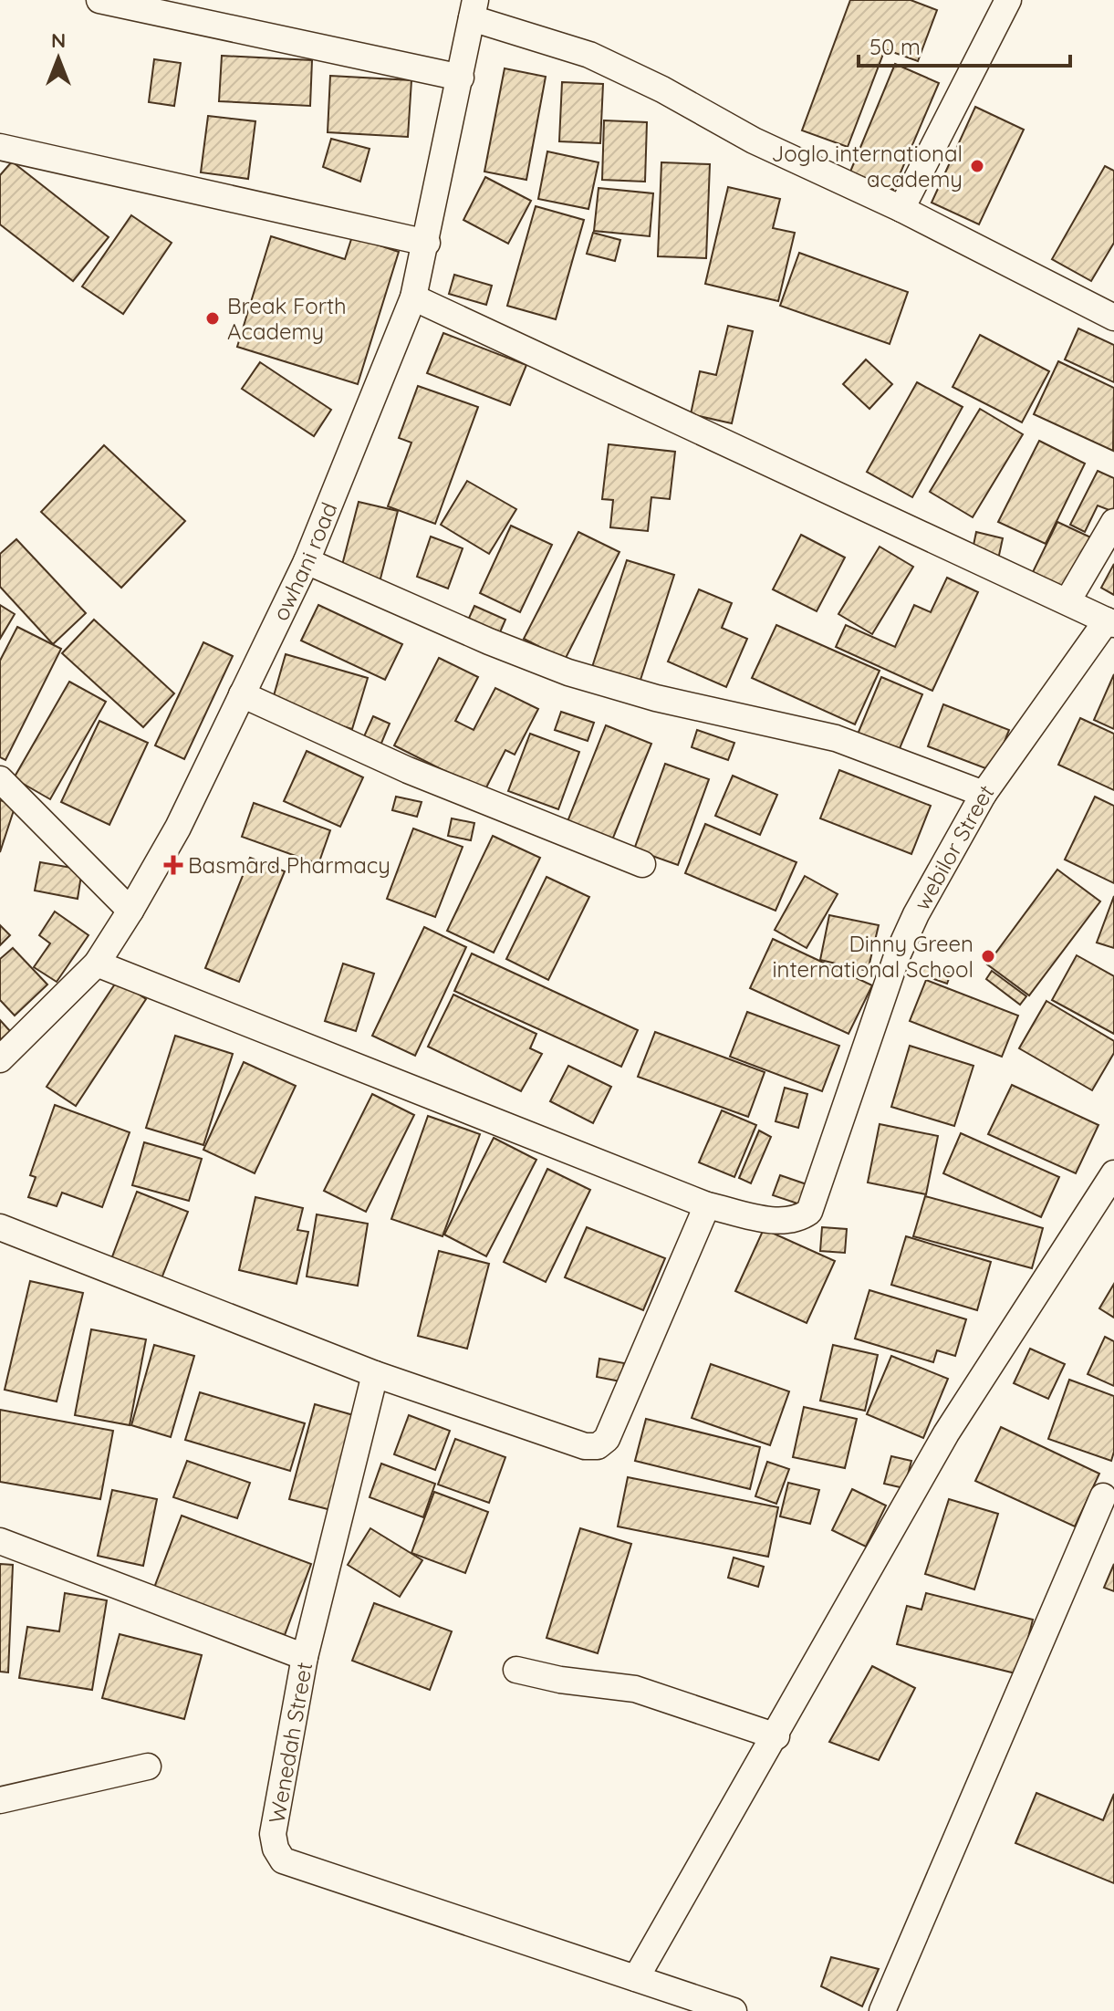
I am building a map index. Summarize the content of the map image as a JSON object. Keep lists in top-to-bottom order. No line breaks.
{"streets":{"street":["owhani road","webilor Street","Wenedah Street"]},"places":{"other":["Joglo international academy","Break Forth Academy","Dinny Green international School"],"health":["Basmard Pharmacy"]},"scale_bar":"50 m","north":"top"}
